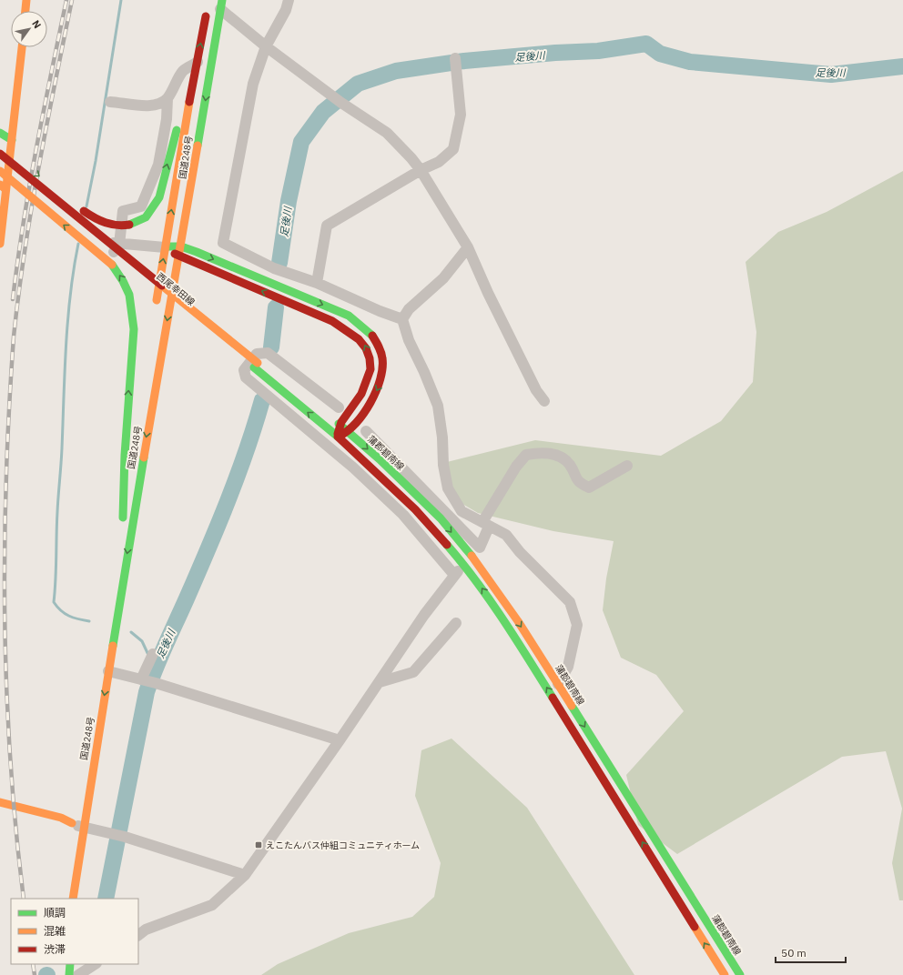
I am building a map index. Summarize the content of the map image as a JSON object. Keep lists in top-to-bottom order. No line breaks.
{"streets":{"main road":["国道248号","西尾幸田線","蒲郡碧南線"]},"water":["足後川"],"places":{"transit":["えこたんバス仲組コミュニティホーム"]},"legend":["順調","混雑","渋滞"],"scale_bar":"50 m","north":"top right"}
